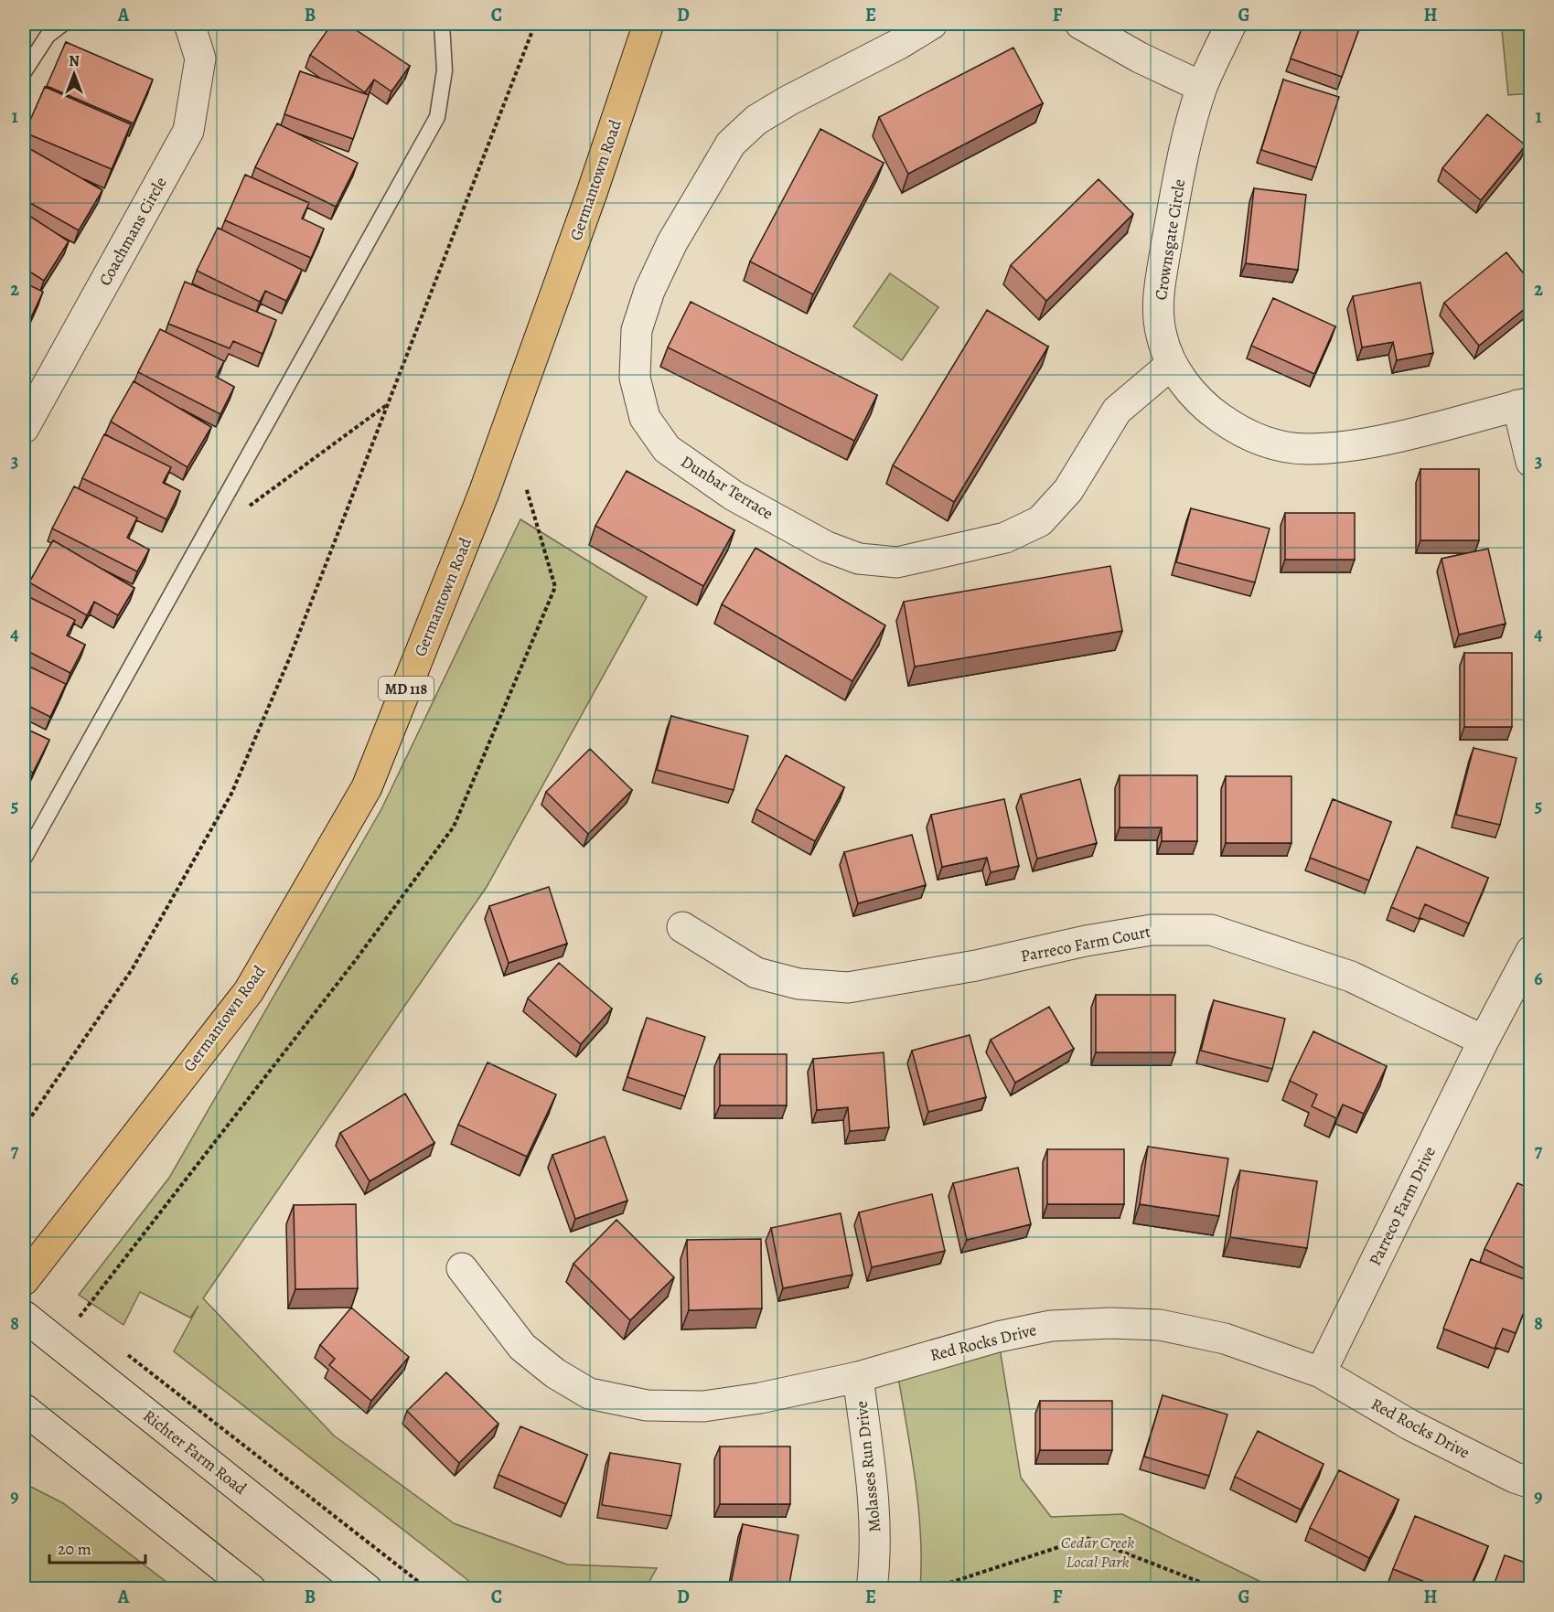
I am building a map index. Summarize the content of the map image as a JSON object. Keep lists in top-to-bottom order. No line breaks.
{"streets":{"main road":["Germantown Road","MD 118"],"street":["Coachmans Circle","Crownsgate Circle","Dunbar Terrace","Parreco Farm Court","Parreco Farm Drive","Red Rocks Drive","Richter Farm Road","Molasses Run Drive"]},"crossings":[["Crownsgate Circle","Dunbar Terrace"],["Parreco Farm Court","Parreco Farm Drive"],["Parreco Farm Drive","Red Rocks Drive"],["Red Rocks Drive","Molasses Run Drive"]],"parks":["Cedar Creek Local Park"],"scale_bar":"20 m","north":"top","grid":{"columns":["A","B","C","D","E","F","G","H"],"rows":["1","2","3","4","5","6","7","8","9"]}}
